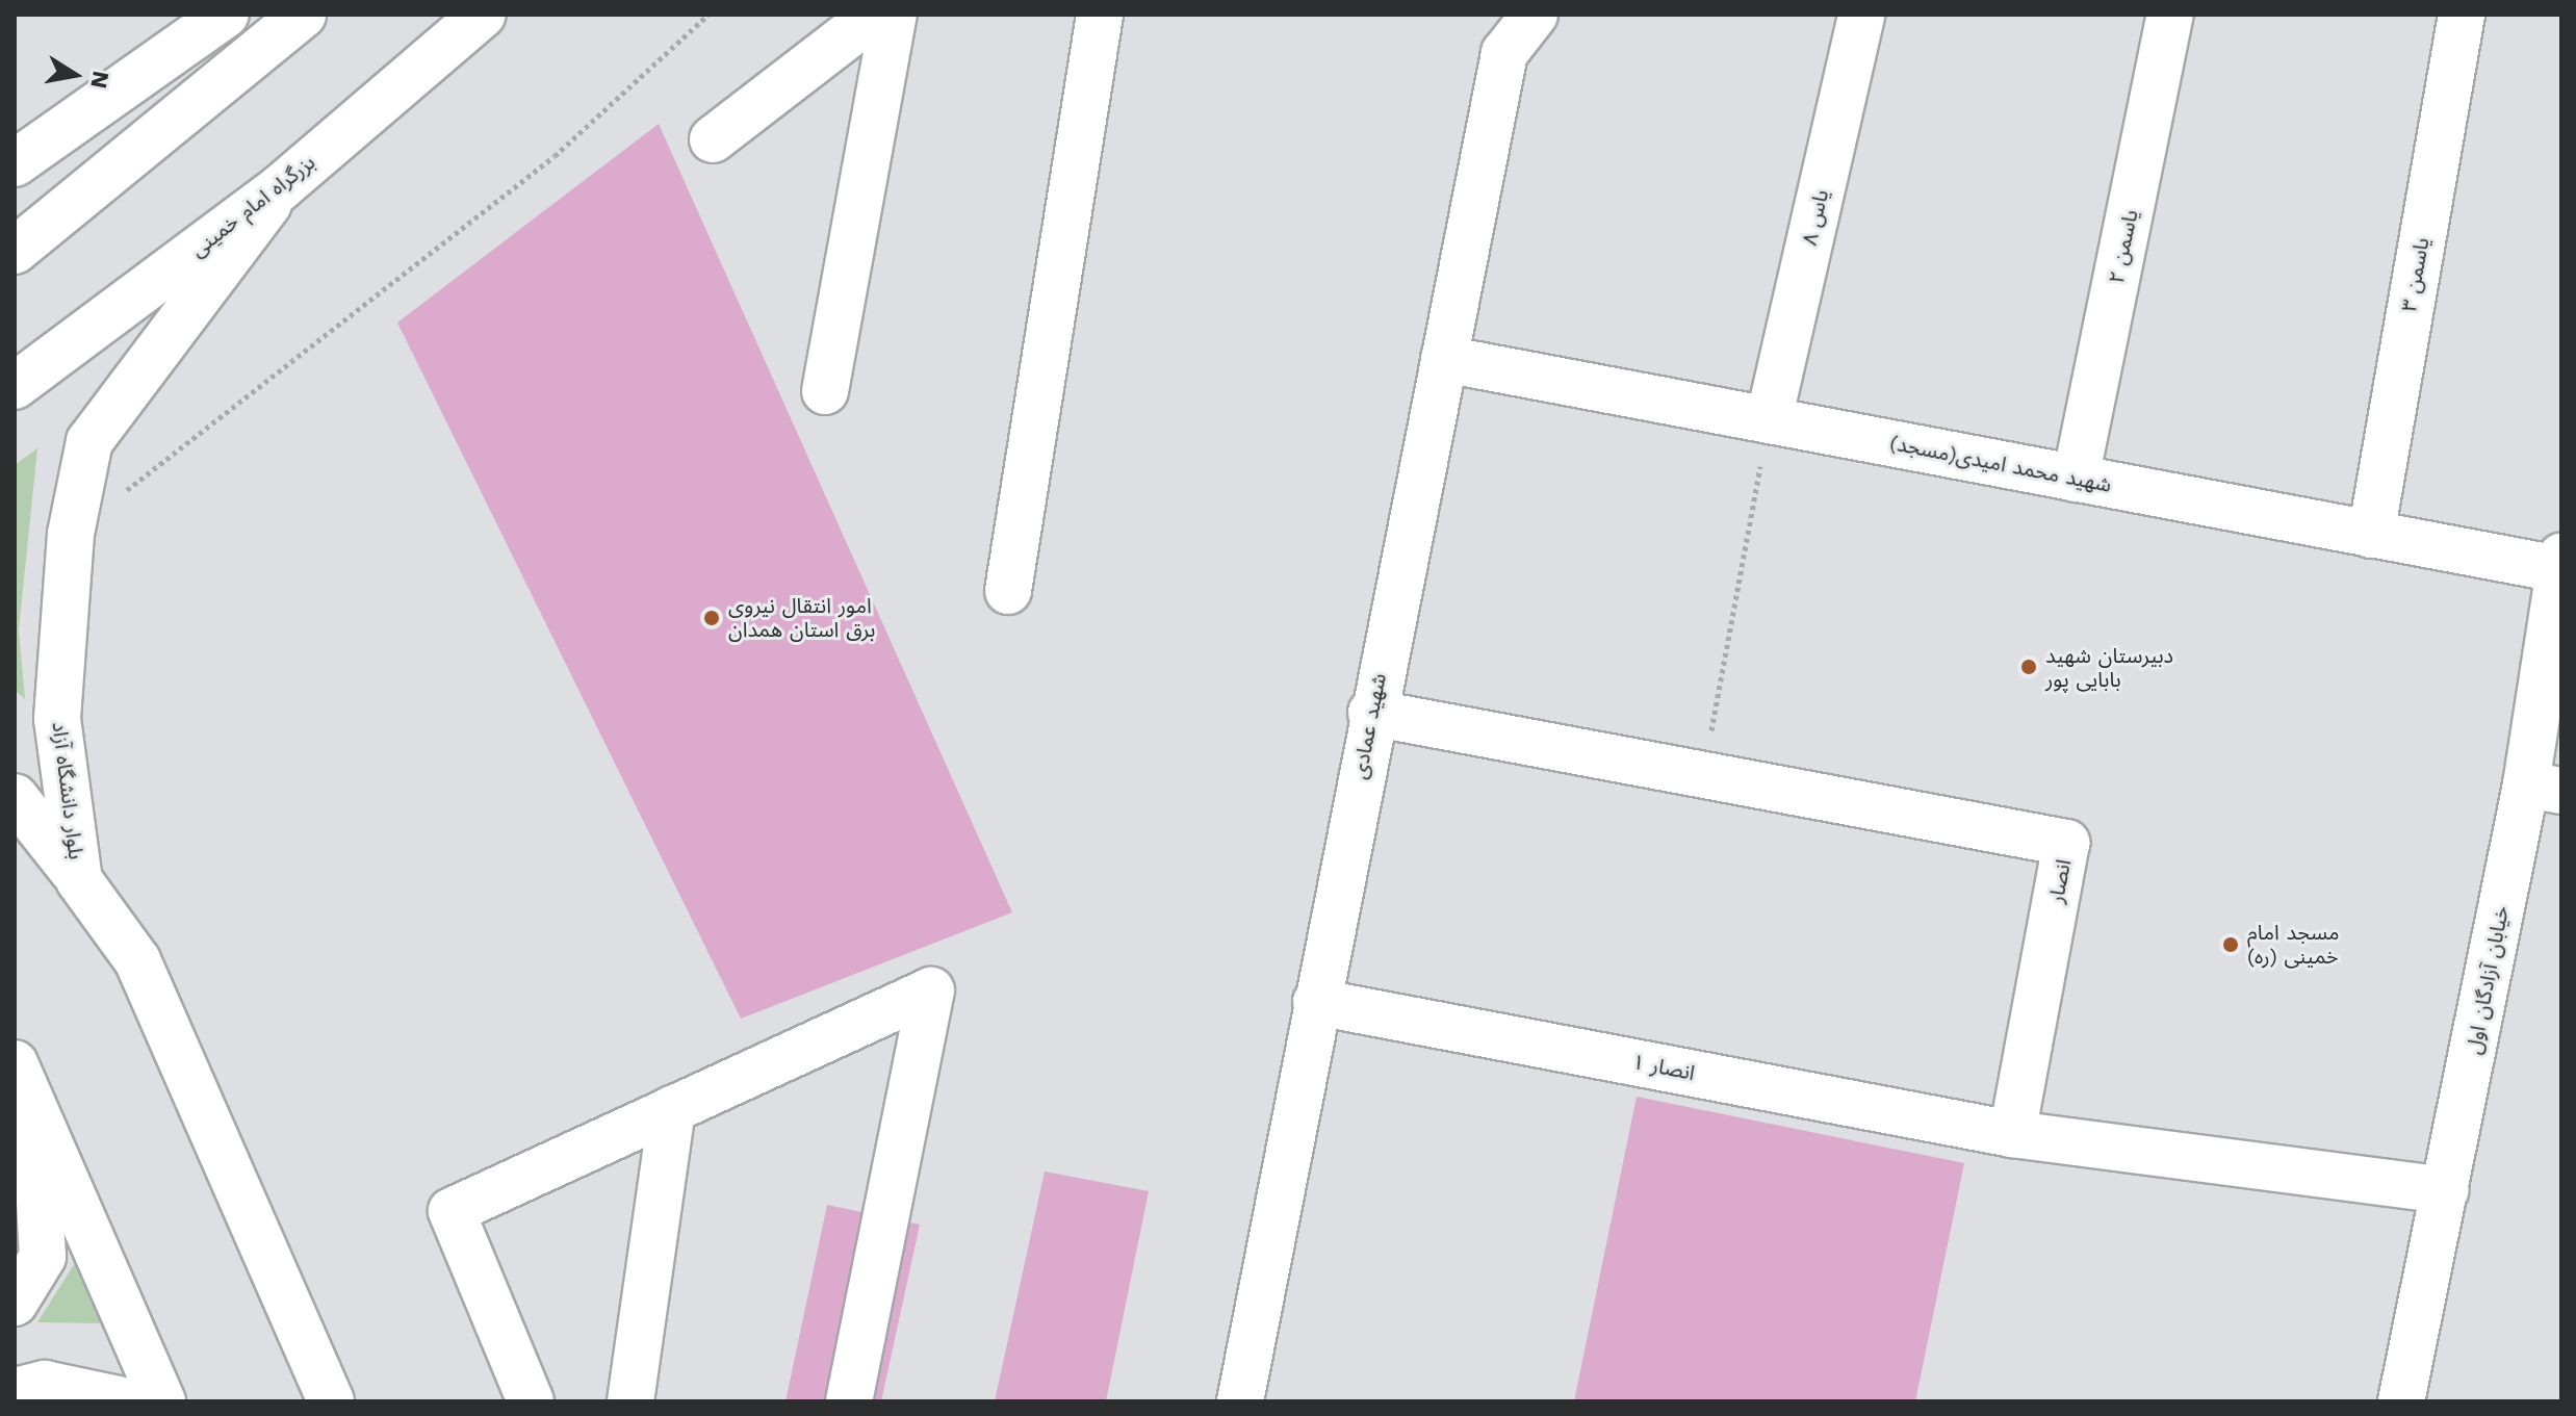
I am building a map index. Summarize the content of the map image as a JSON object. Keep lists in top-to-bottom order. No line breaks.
{"streets":{"main road":["بزرگراه امام خمینی","یاس ۸","یاسمن ۲","یاسمن ۳","(مسجد)شهید محمد امیدی","شهید عمادی","بلوار دانشگاه آزاد","انصار","خیابان آزادگان اول","انصار ۱"]},"crossings":[["بزرگراه امام خمینی","بلوار دانشگاه آزاد"],["یاس ۸","(مسجد)شهید محمد امیدی"],["یاسمن ۲","(مسجد)شهید محمد امیدی"],["یاسمن ۳","(مسجد)شهید محمد امیدی"],["(مسجد)شهید محمد امیدی","شهید عمادی"],["(مسجد)شهید محمد امیدی","خیابان آزادگان اول"],["شهید عمادی","انصار"],["شهید عمادی","انصار ۱"],["انصار","انصار ۱"]],"places":["امور انتقال نیروی برق استان همدان","دبیرستان شهید بابایی پور","مسجد امام خمینی (ره)"],"north":"right"}
